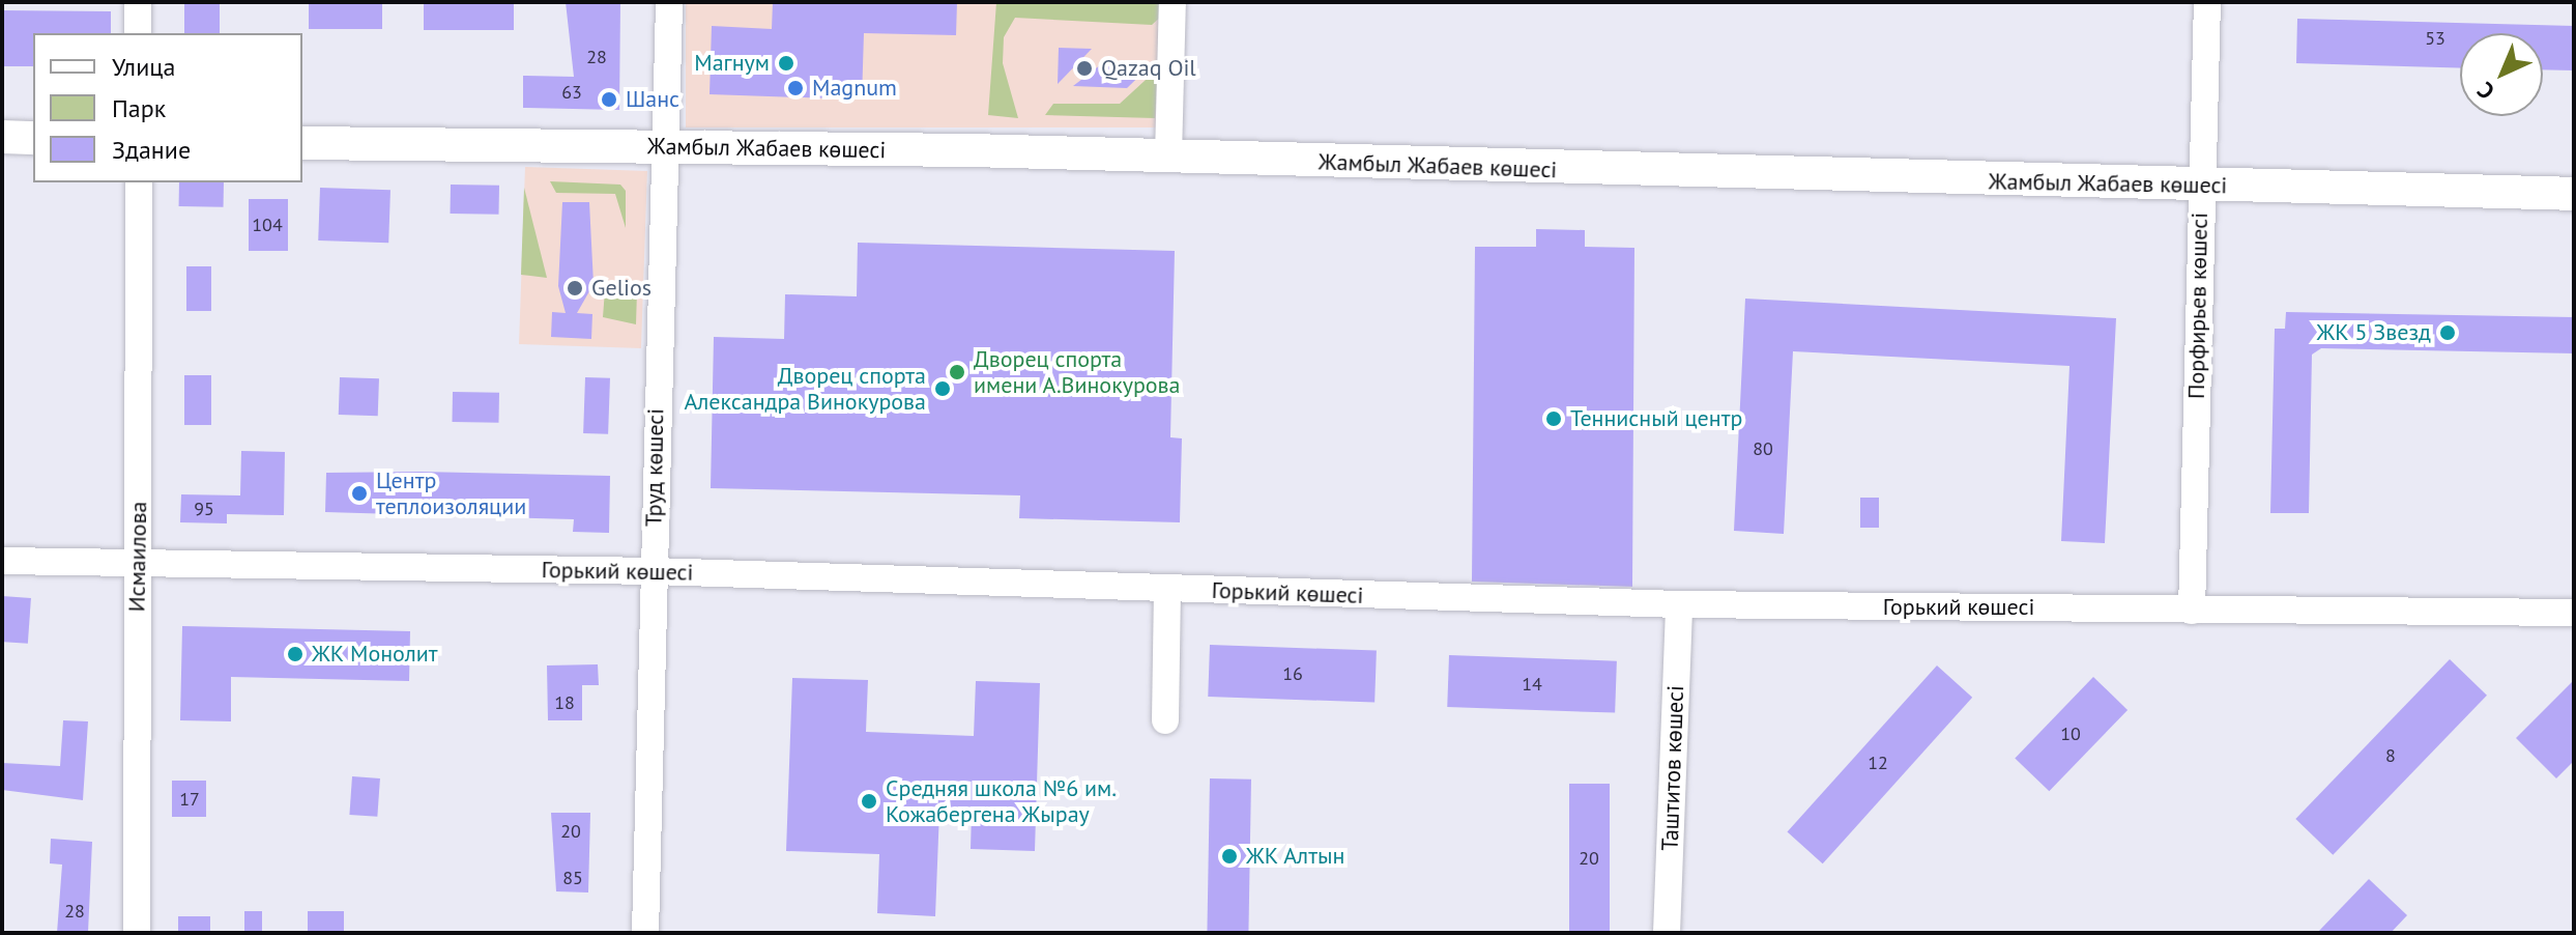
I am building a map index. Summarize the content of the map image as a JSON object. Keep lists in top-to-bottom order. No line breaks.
{"streets":{"main road":["Жамбыл Жабаев көшесі"],"street":["Порфирьев көшесі","Труд көшесі","Исмаилова","Горький көшесі","Таштитов көшесі"]},"crossings":[["Жамбыл Жабаев көшесі","Порфирьев көшесі"],["Жамбыл Жабаев көшесі","Труд көшесі"],["Порфирьев көшесі","Горький көшесі"],["Труд көшесі","Горький көшесі"],["Исмаилова","Горький көшесі"],["Горький көшесі","Таштитов көшесі"]],"places":["Магнум","Qazaq Oil","Magnum","Шанс","Gelios","ЖК 5 Звезд","Дворец спорта имени А.Винокурова","Дворец спорта Александра Винокурова","Теннисный центр","Центр теплоизоляции","ЖК Монолит","Средняя школа №6 им. Кожабергена Жырау","ЖК Алтын"],"house_numbers":["53","28","63","104","80","95","16","14","18","10","8","12","17","20","20","85","28"],"legend":["Улица","Парк","Здание"],"north":"bottom left"}
